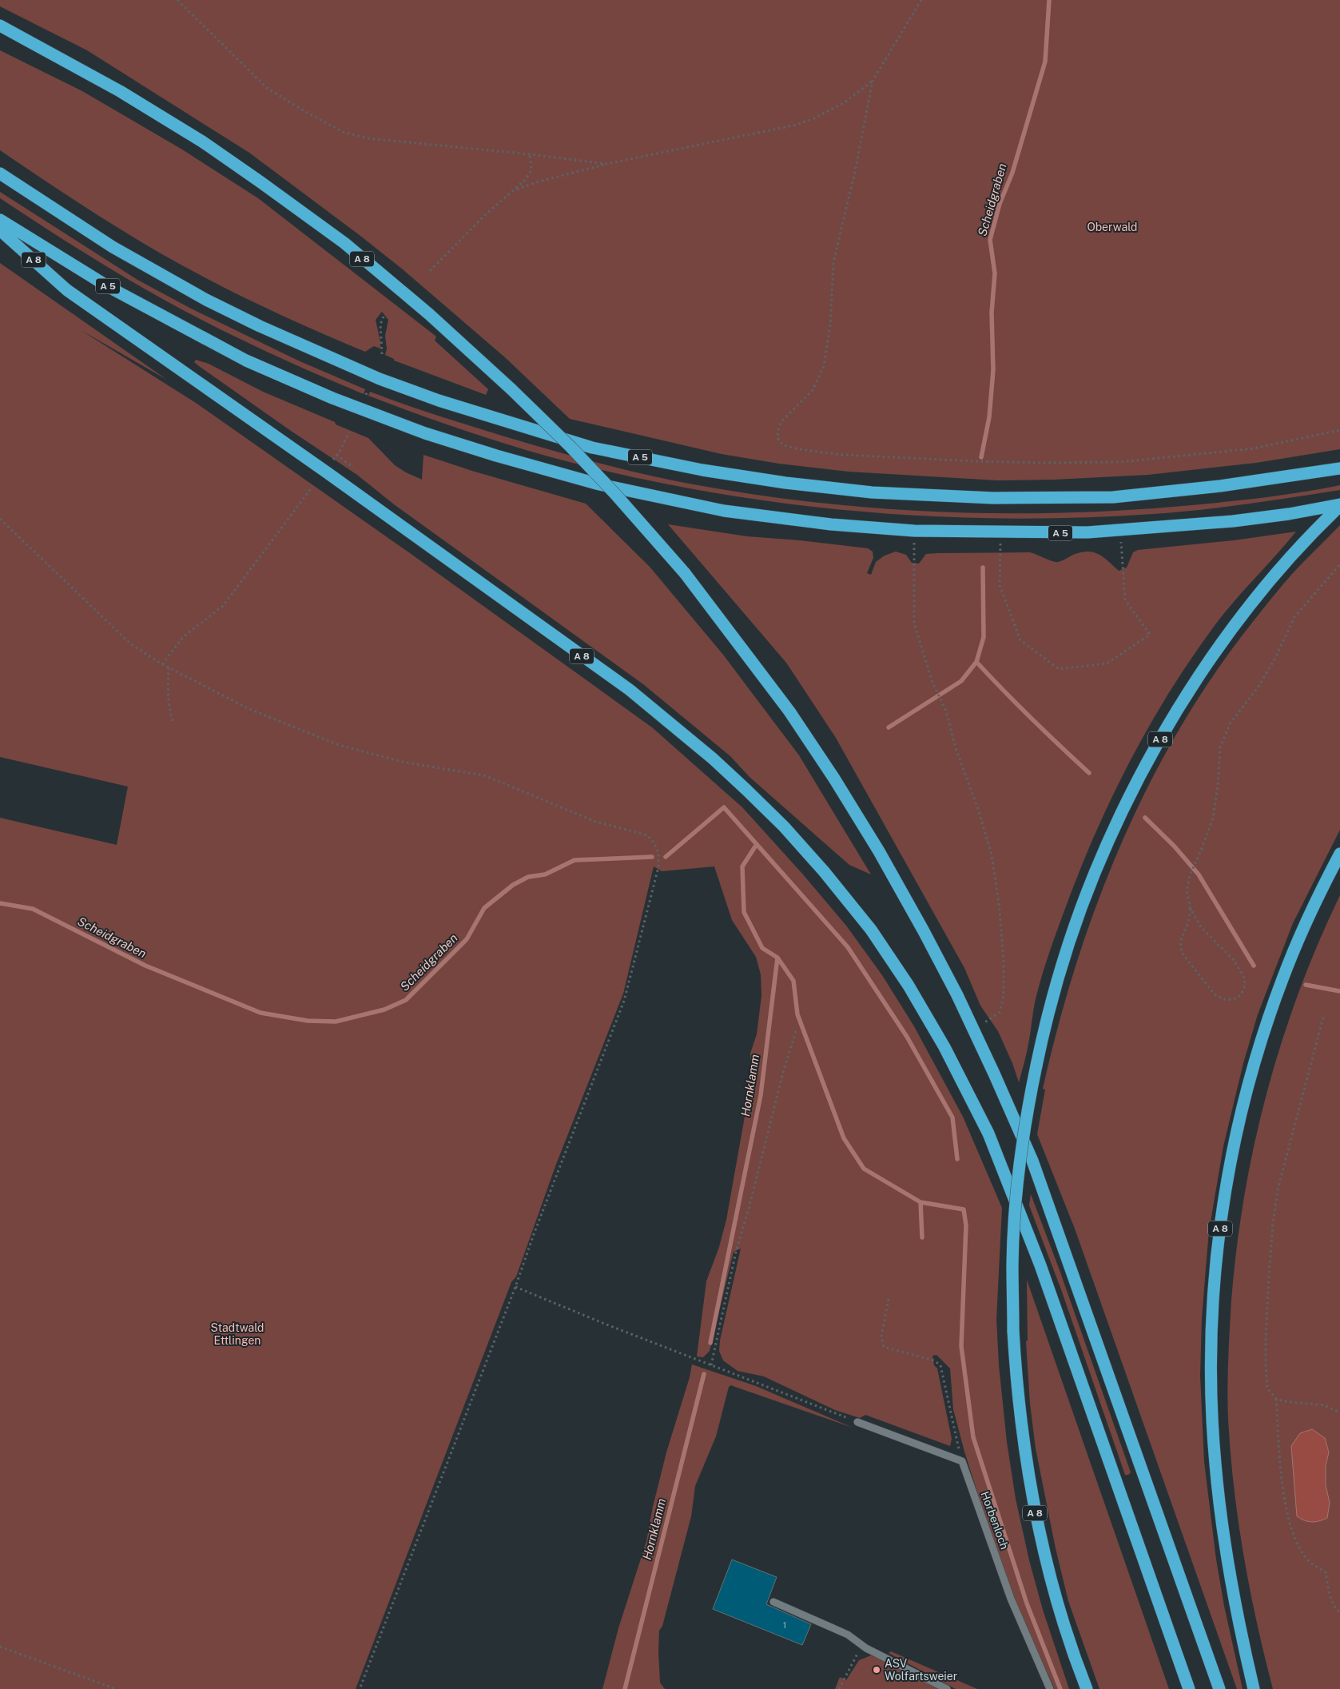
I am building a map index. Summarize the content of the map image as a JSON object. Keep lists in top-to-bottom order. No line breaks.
{"streets":{"highway":["A 8","A 5"],"lane":["Horbenloch"]},"crossings":[["A 8","A 5"]],"water":["Scheidgraben","Hornklamm"],"parks":["Oberwald","Stadtwald Ettlingen"],"places":["ASV Wolfartsweier"],"house_numbers":["1"]}
